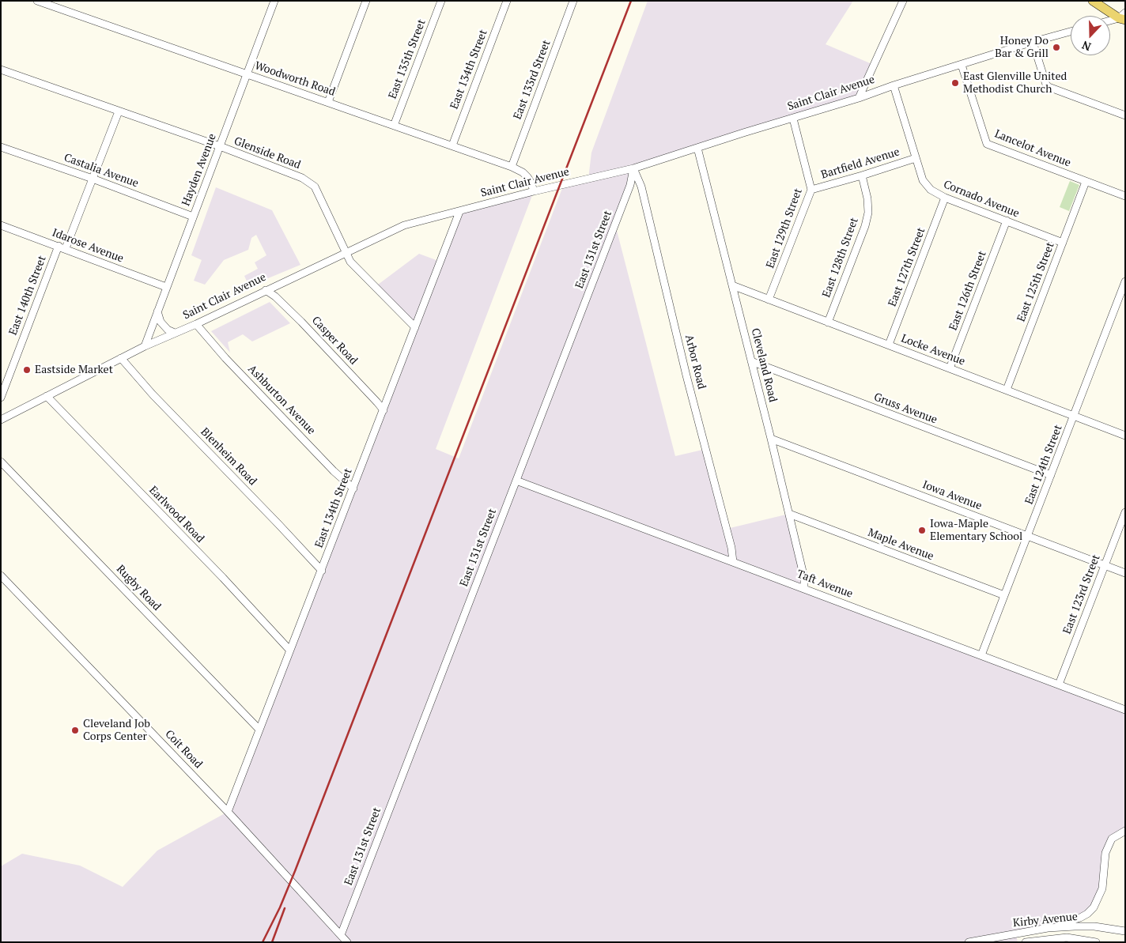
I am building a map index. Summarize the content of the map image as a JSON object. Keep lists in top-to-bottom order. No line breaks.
{"streets":{"street":["East 135th Street","East 134th Street","Woodworth Road","East 133rd Street","Saint Clair Avenue","Lancelot Avenue","Glenside Road","Bartfield Avenue","Hayden Avenue","Castalia Avenue","Cornado Avenue","East 129th Street","Idarose Avenue","East 131st Street","East 128th Street","East 127th Street","East 125th Street","East 126th Street","East 140th Street","Casper Road","Locke Avenue","Arbor Road","Cleveland Road","Ashburton Avenue","Gruss Avenue","Blenheim Road","East 124th Street","Iowa Avenue","Earlwood Road","Maple Avenue","Taft Avenue","Rugby Road","East 123rd Street","Coit Road","Kirby Avenue"]},"crossings":[["East 135th Street","Woodworth Road"],["East 134th Street","Woodworth Road"],["East 134th Street","Saint Clair Avenue"],["East 134th Street","Glenside Road"],["East 134th Street","Casper Road"],["East 134th Street","Ashburton Avenue"],["East 134th Street","Blenheim Road"],["East 134th Street","Earlwood Road"],["East 134th Street","Rugby Road"],["East 134th Street","Coit Road"],["Woodworth Road","East 133rd Street"],["Woodworth Road","Saint Clair Avenue"],["Woodworth Road","Hayden Avenue"],["Saint Clair Avenue","Lancelot Avenue"],["Saint Clair Avenue","Glenside Road"],["Saint Clair Avenue","Hayden Avenue"],["Saint Clair Avenue","Cornado Avenue"],["Saint Clair Avenue","East 129th Street"],["Saint Clair Avenue","East 131st Street"],["Saint Clair Avenue","Casper Road"],["Saint Clair Avenue","Arbor Road"],["Saint Clair Avenue","Cleveland Road"],["Saint Clair Avenue","Ashburton Avenue"],["Saint Clair Avenue","Blenheim Road"],["Saint Clair Avenue","Earlwood Road"],["Lancelot Avenue","East 125th Street"],["Glenside Road","Hayden Avenue"],["Glenside Road","East 140th Street"],["Bartfield Avenue","Cornado Avenue"],["Bartfield Avenue","East 129th Street"],["Bartfield Avenue","East 128th Street"],["Hayden Avenue","Castalia Avenue"],["Hayden Avenue","Idarose Avenue"],["Castalia Avenue","East 140th Street"],["Cornado Avenue","East 127th Street"],["Cornado Avenue","East 125th Street"],["Cornado Avenue","East 126th Street"],["East 129th Street","Locke Avenue"],["Idarose Avenue","East 140th Street"],["East 131st Street","Arbor Road"],["East 131st Street","Taft Avenue"],["East 131st Street","Coit Road"],["East 128th Street","Locke Avenue"],["East 127th Street","Locke Avenue"],["East 125th Street","Locke Avenue"],["East 126th Street","Locke Avenue"],["Locke Avenue","Cleveland Road"],["Locke Avenue","East 124th Street"],["Arbor Road","Taft Avenue"],["Cleveland Road","Gruss Avenue"],["Cleveland Road","Iowa Avenue"],["Cleveland Road","Maple Avenue"],["Cleveland Road","Taft Avenue"],["Gruss Avenue","East 124th Street"],["East 124th Street","Iowa Avenue"],["East 124th Street","Maple Avenue"],["East 124th Street","Taft Avenue"],["Iowa Avenue","East 123rd Street"],["Taft Avenue","East 123rd Street"]],"places":["Honey Do Bar & Grill","East Glenville United Methodist Church","Eastside Market","Iowa-Maple Elementary School","Cleveland Job Corps Center"],"north":"bottom"}
